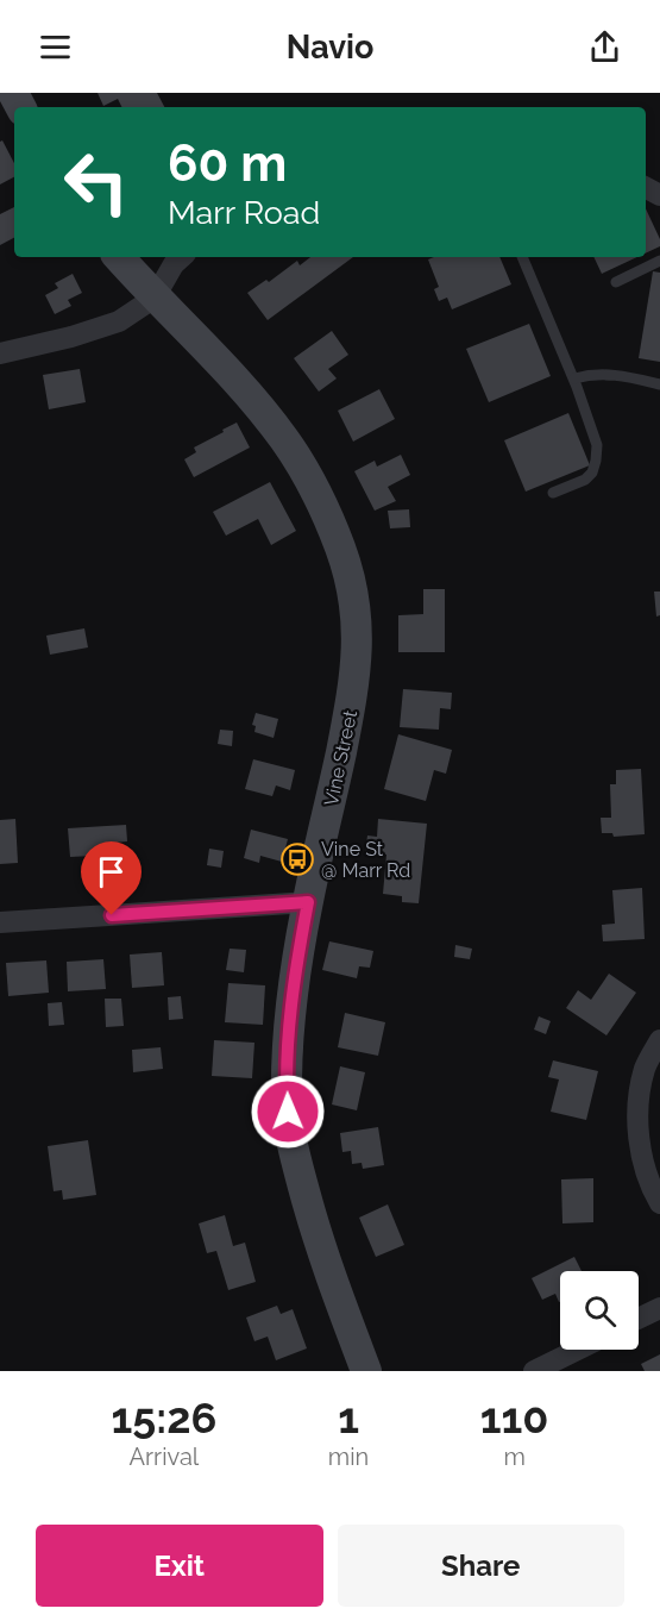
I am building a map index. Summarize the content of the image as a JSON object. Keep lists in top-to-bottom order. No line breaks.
{"streets":{"street":["Vine Street"]},"places":{"bus stop":["Vine St @ Marr Rd"]},"page":{"header":"Navio","turn":["60 m","Marr Road"],"eta":["15:26","Arrival","1","min","110","m"],"buttons":["Exit","Share"]}}
